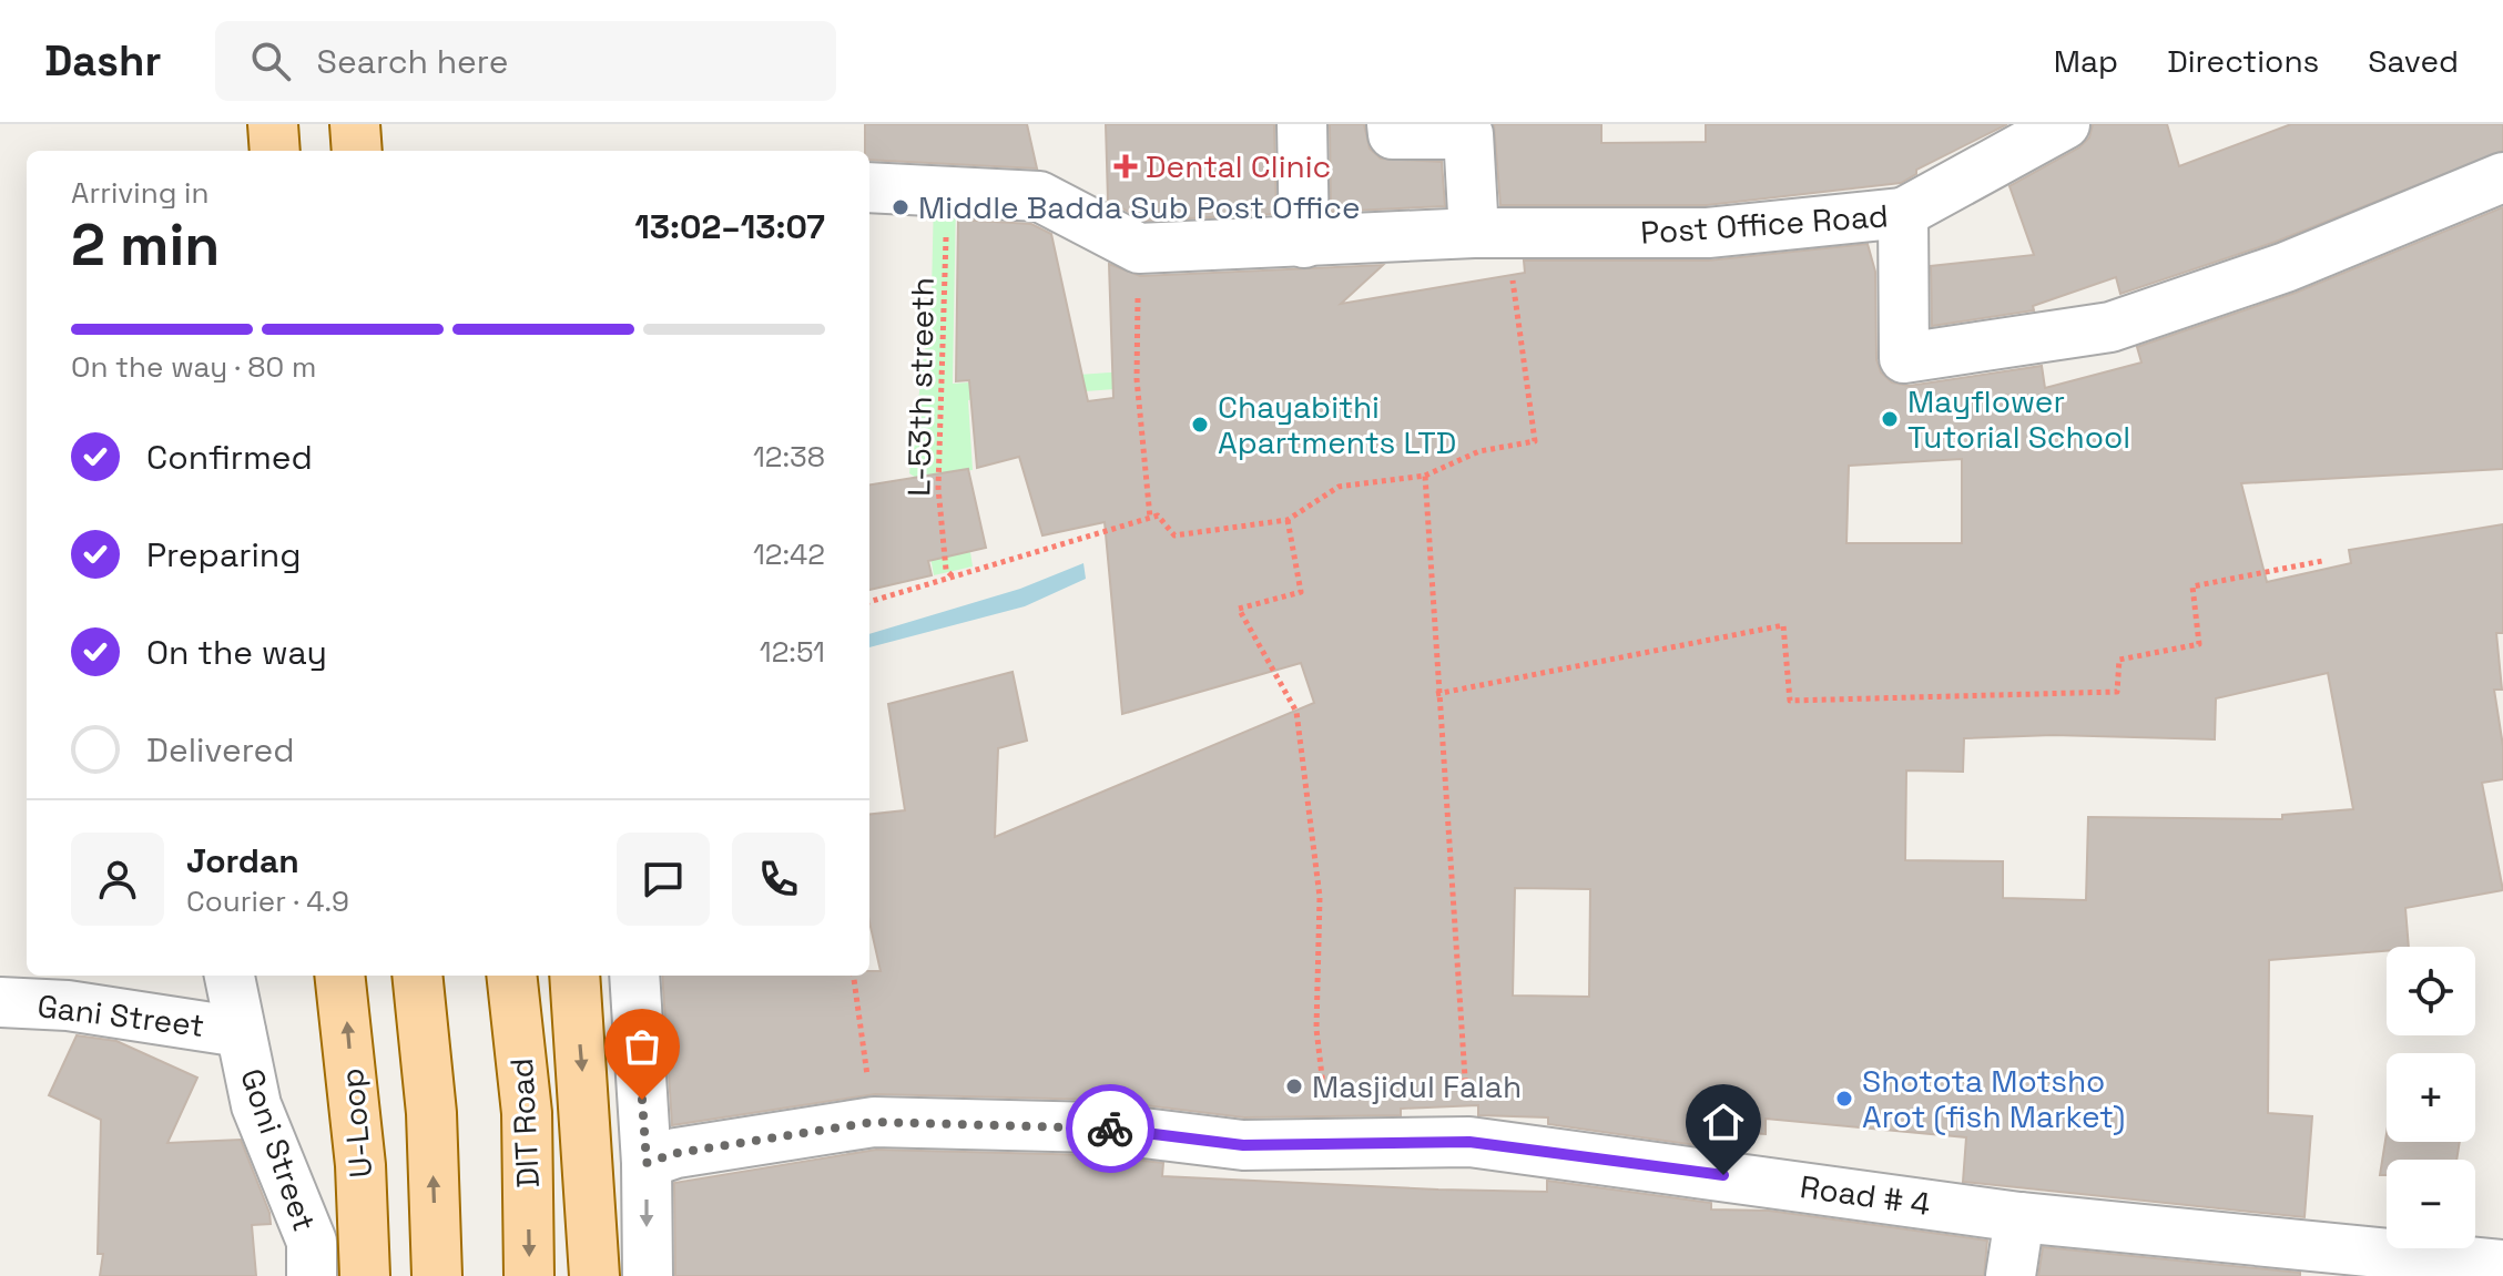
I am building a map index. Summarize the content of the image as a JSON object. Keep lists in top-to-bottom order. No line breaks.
{"streets":{"main road":["U-Loop","DIT Road"],"street":["Post Office Road","Gani Street","Goni Street","Road # 4"],"path":["L-53th streeth"]},"crossings":[["Post Office Road","L-53th streeth"],["Gani Street","Goni Street"]],"places":{"health":["Dental Clinic"],"other":["Middle Badda Sub Post Office","Mayflower Tutorial School","Chayabithi Apartments LTD","Masjidul Falah","Shotota Motsho Arot (fish Market)"]},"page":{"header":"Dashr","search":"Search here","nav":["Map","Directions","Saved"],"heading":["2 min","Arriving in","13:02–13:07"],"panel":["Jordan","Courier · 4.9"],"bar":"On the way · 80 m","list":[["Confirmed","12:38"],["Preparing","12:42"],["On the way","12:51"],"Delivered"],"map_buttons":["+","−"]}}
